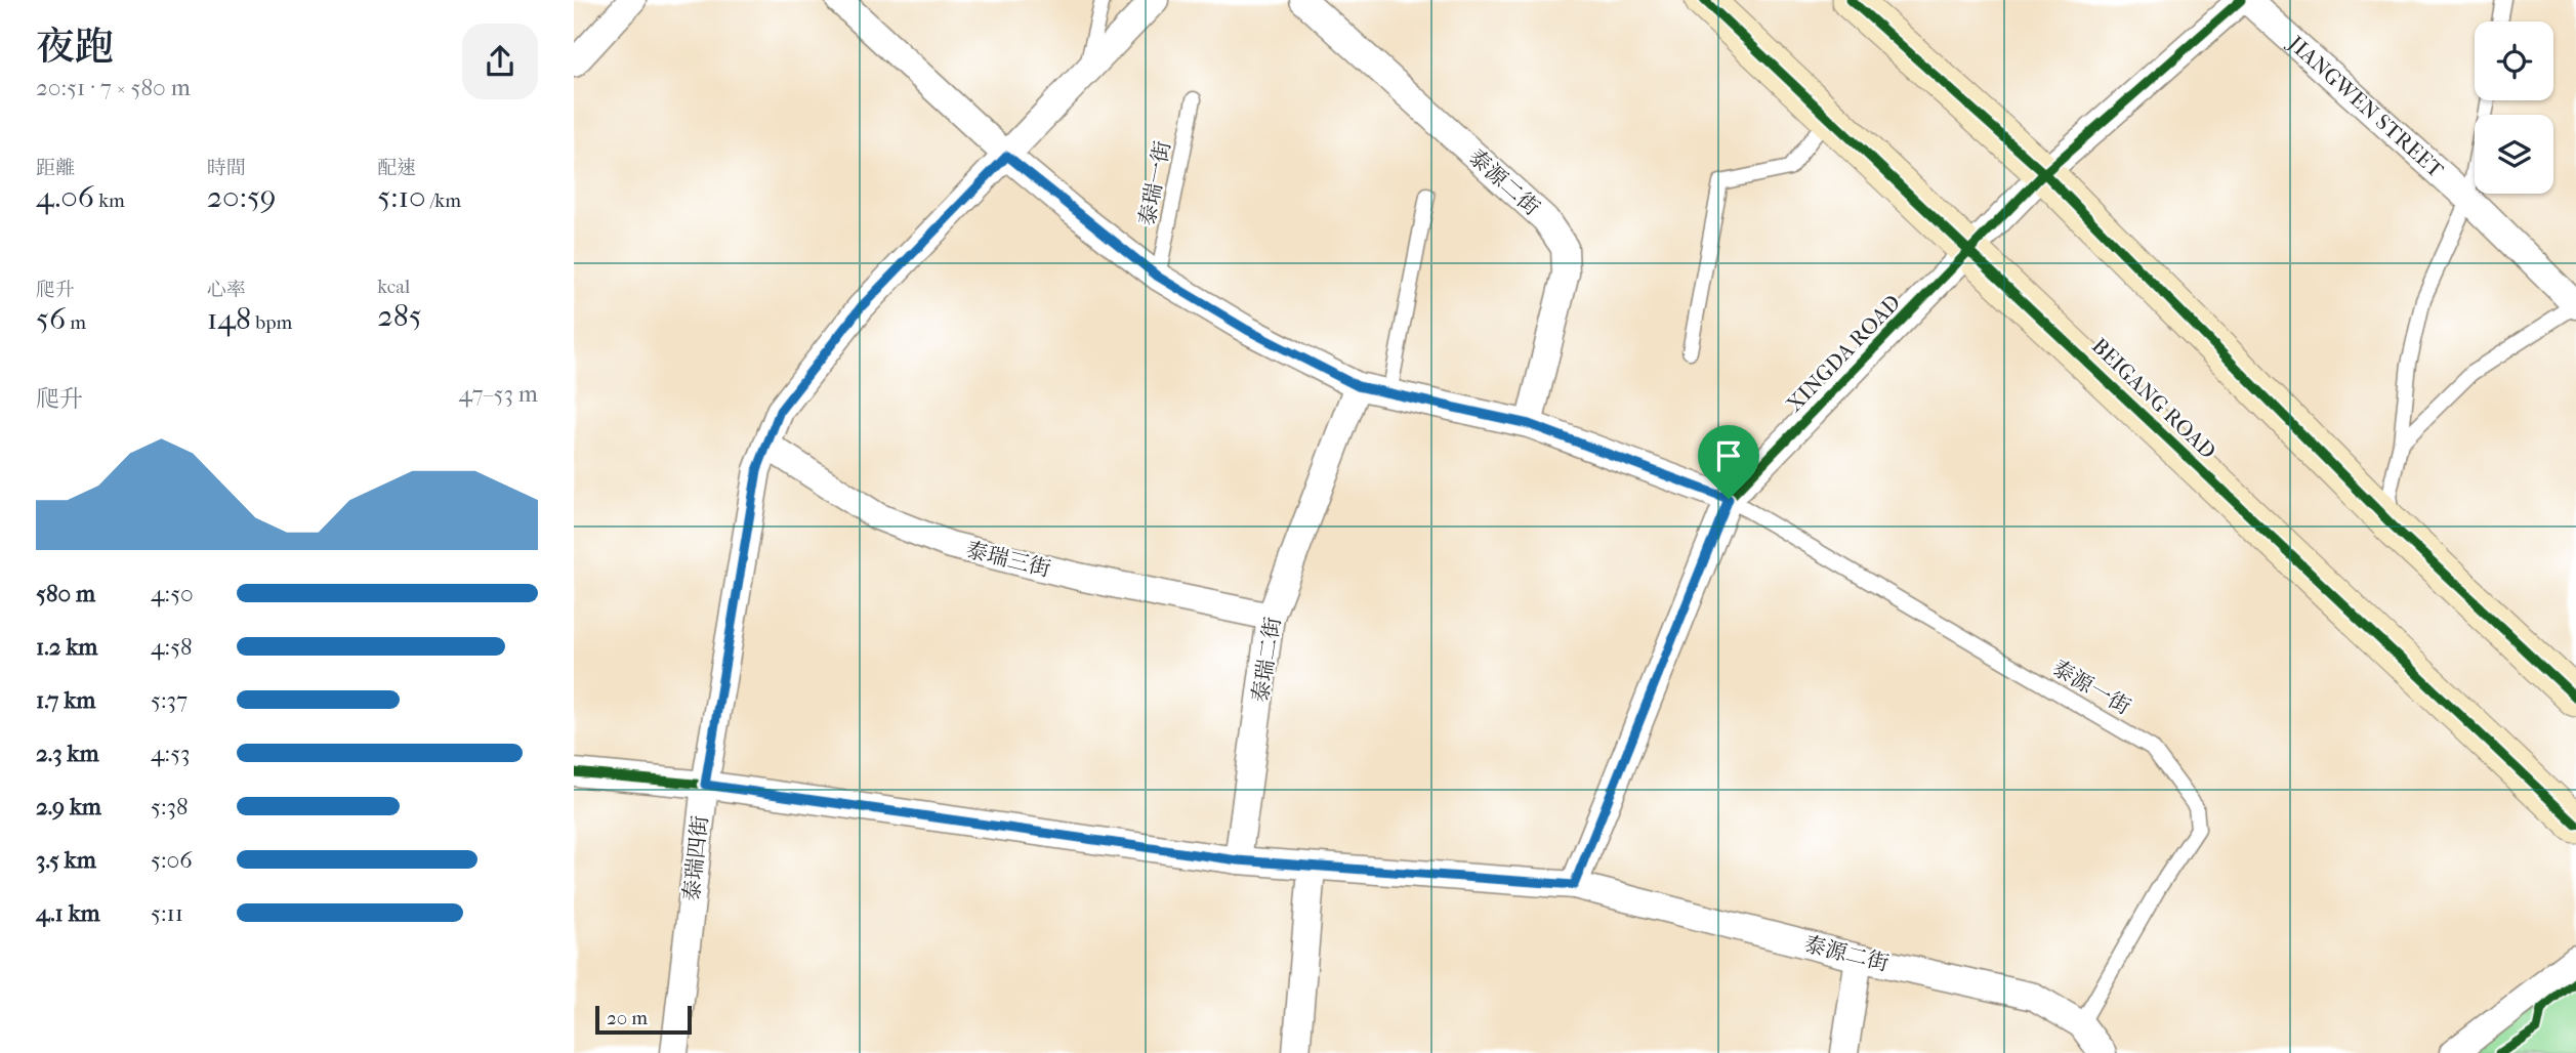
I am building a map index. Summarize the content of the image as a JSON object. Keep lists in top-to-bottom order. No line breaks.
{"streets":{"main road":["BEIGANG ROAD"],"street":["JIANGWEN STREET","泰源二街","XINGDA ROAD","泰瑞三街","泰瑞二街","泰瑞四街"],"lane":["泰瑞一街","泰源一街"]},"crossings":[["泰源二街","XINGDA ROAD"],["泰源二街","泰源一街"],["XINGDA ROAD","BEIGANG ROAD"],["XINGDA ROAD","泰源一街"],["泰瑞三街","泰瑞二街"],["泰瑞三街","泰瑞四街"]],"scale_bar":"20 m","page":{"heading":["夜跑","20:51 · 7 × 580 m"],"stats":[["距離","4.06 km"],["時間","20:59"],["配速","5:10 /km"],["爬升","56 m"],["心率","148 bpm"],["kcal","285"]],"chart":["爬升","47–53 m"],"list":[{"name":"580 m","note":"4:50"},{"name":"1.2 km","note":"4:58"},{"name":"1.7 km","note":"5:37"},{"name":"2.3 km","note":"4:53"},{"name":"2.9 km","note":"5:38"},{"name":"3.5 km","note":"5:06"},{"name":"4.1 km","note":"5:11"}],"scale":"20 m"}}
